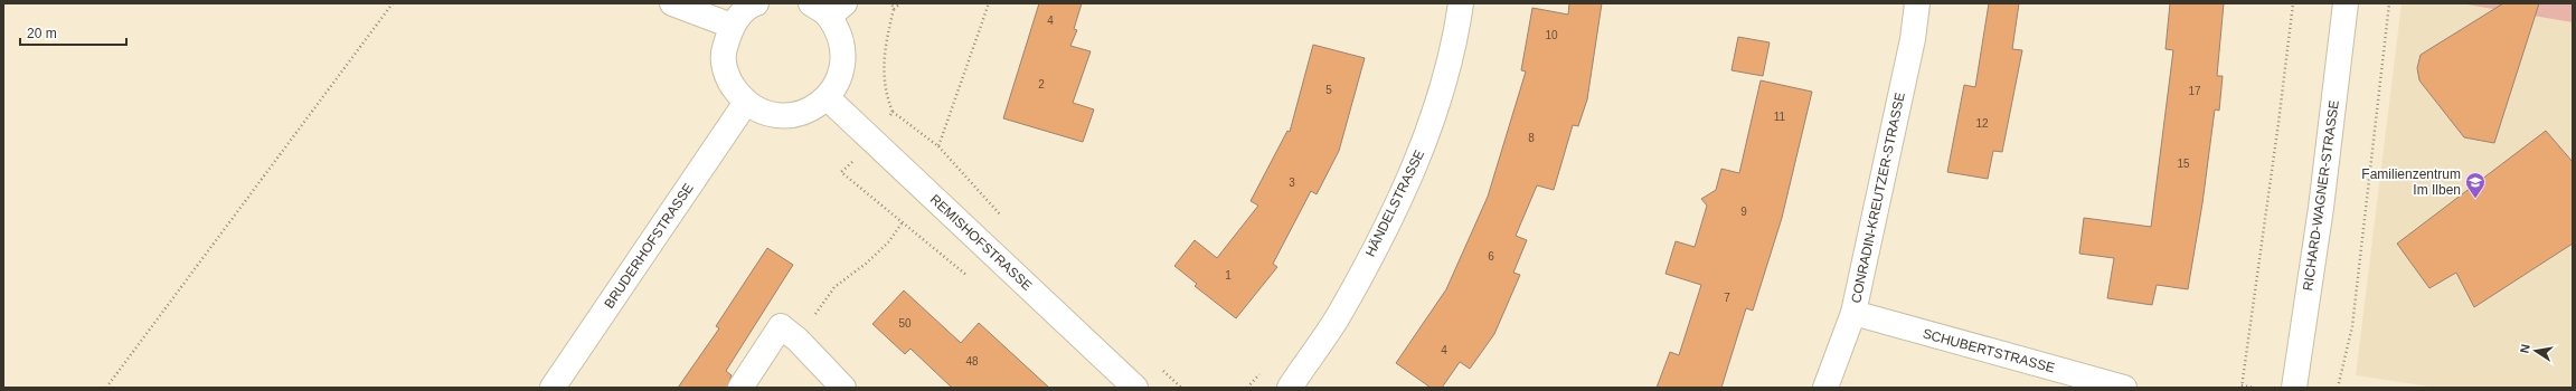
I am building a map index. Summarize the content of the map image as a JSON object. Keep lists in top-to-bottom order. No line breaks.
{"streets":{"street":["RICHARD-WAGNER-STRASSE","CONRADIN-KREUTZER-STRASSE","HÄNDELSTRASSE","REMISHOFSTRASSE","BRUDERHOFSTRASSE","SCHUBERTSTRASSE"]},"crossings":[["CONRADIN-KREUTZER-STRASSE","SCHUBERTSTRASSE"]],"places":{"school or university":["Familienzentrum Im Ilben"]},"house_numbers":["4","10","2","5","17","11","12","8","15","3","9","6","1","7","50","4","48"],"scale_bar":"20 m","north":"left"}
